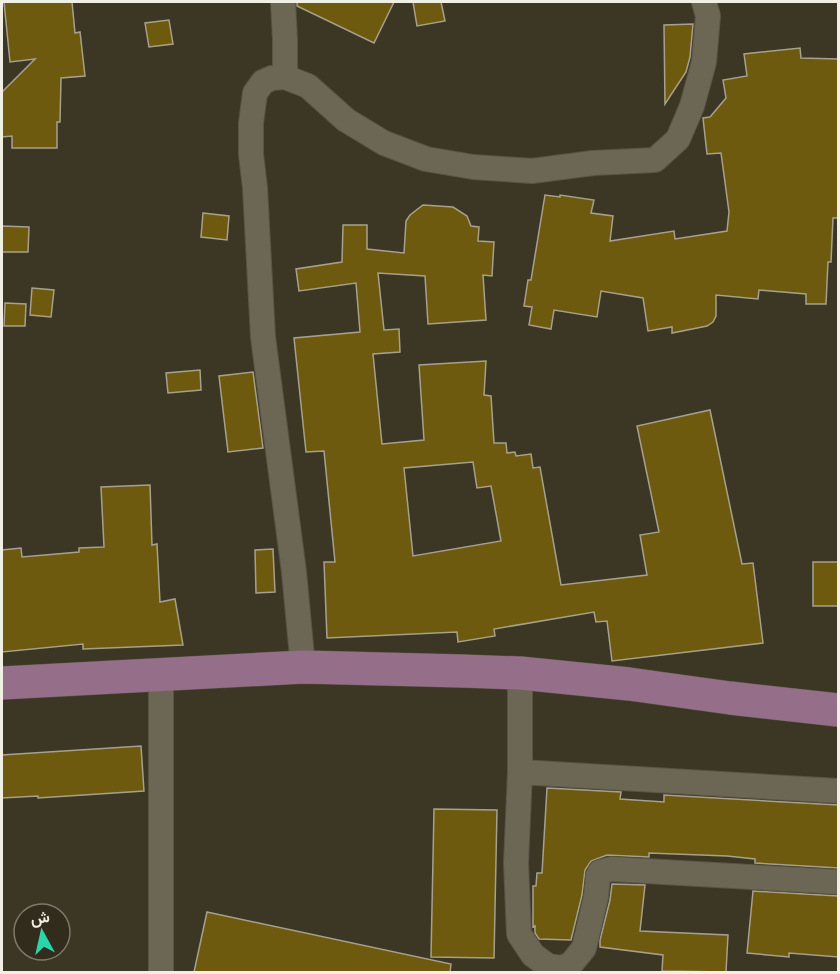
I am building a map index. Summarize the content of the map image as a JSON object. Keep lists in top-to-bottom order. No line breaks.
{"north":"top"}
